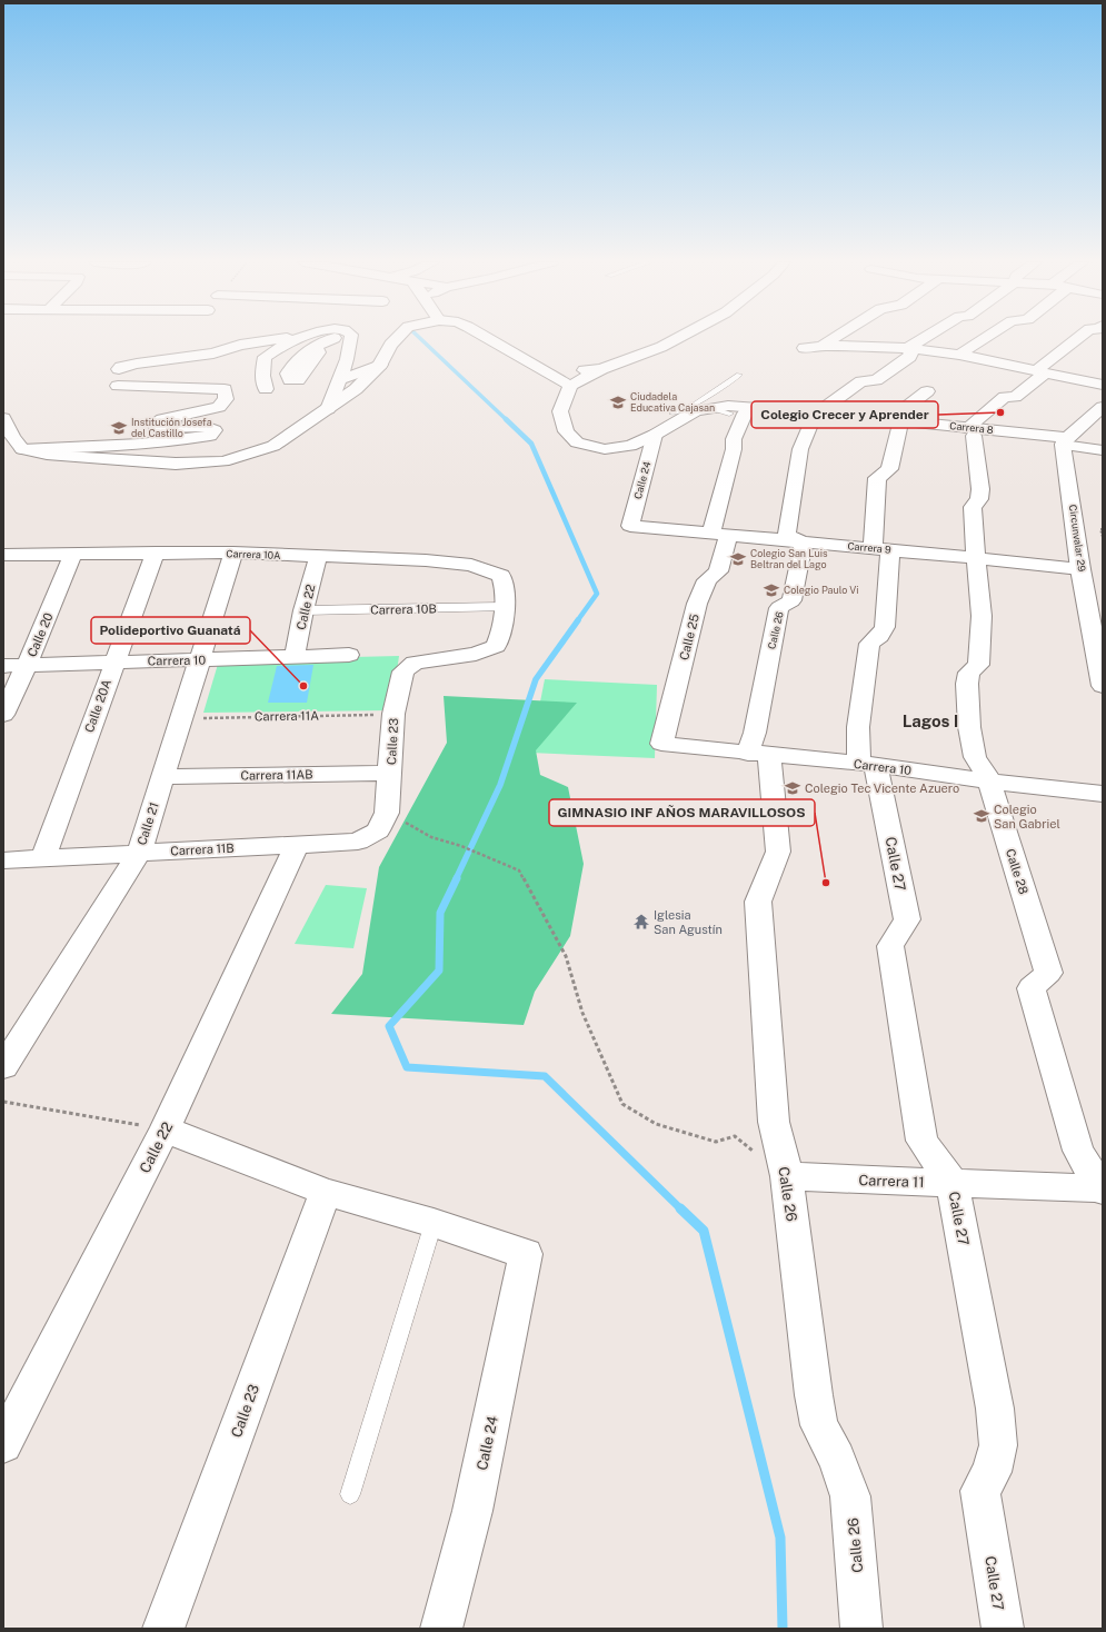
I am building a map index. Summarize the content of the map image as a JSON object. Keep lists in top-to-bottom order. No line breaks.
{"streets":{"street":["Carrera 8","Calle 24","Circunvalar 29","Carrera 9","Carrera 10A","Calle 22","Carrera 10B","Calle 26","Calle 20","Calle 25","Carrera 10","Calle 20A","Calle 23","Carrera 11AB","Calle 21","Carrera 11B","Calle 27","Calle 28","Carrera 11"],"path":["Carrera 11A"]},"crossings":[["Carrera 8","Calle 24"],["Carrera 8","Circunvalar 29"],["Carrera 8","Calle 25"],["Carrera 8","Calle 27"],["Carrera 8","Calle 28"],["Calle 24","Carrera 9"],["Circunvalar 29","Carrera 9"],["Carrera 9","Calle 26"],["Carrera 9","Calle 25"],["Carrera 9","Calle 27"],["Carrera 9","Calle 28"],["Carrera 10A","Calle 22"],["Carrera 10A","Carrera 10B"],["Carrera 10A","Calle 20"],["Carrera 10A","Calle 20A"],["Carrera 10A","Calle 23"],["Carrera 10A","Calle 21"],["Calle 22","Carrera 10B"],["Calle 22","Carrera 10"],["Calle 22","Carrera 11B"],["Carrera 10B","Calle 23"],["Calle 26","Carrera 10"],["Calle 26","Carrera 11"],["Calle 20","Carrera 10"],["Calle 25","Carrera 10"],["Carrera 10","Calle 20A"],["Carrera 10","Calle 21"],["Carrera 10","Calle 27"],["Carrera 10","Calle 28"],["Calle 20A","Carrera 11B"],["Carrera 11A","Calle 23"],["Carrera 11A","Calle 21"],["Calle 23","Carrera 11AB"],["Calle 23","Carrera 11B"],["Carrera 11AB","Calle 21"],["Calle 21","Carrera 11B"],["Calle 27","Carrera 11"],["Calle 28","Carrera 11"]],"districts":["Lagos I"],"places":{"school or university":["Ciudadela Educativa Cajasan","Institución Josefa del Castillo","Colegio San Luis Beltran del Lago","Colegio Paulo Vi","Colegio Tec Vicente Azuero","Colegio San Gabriel"],"other":["Colegio Crecer y Aprender","Polideportivo Guanatá","GIMNASIO INF AÑOS MARAVILLOSOS"],"temple":["Iglesia San Agustín"]}}
